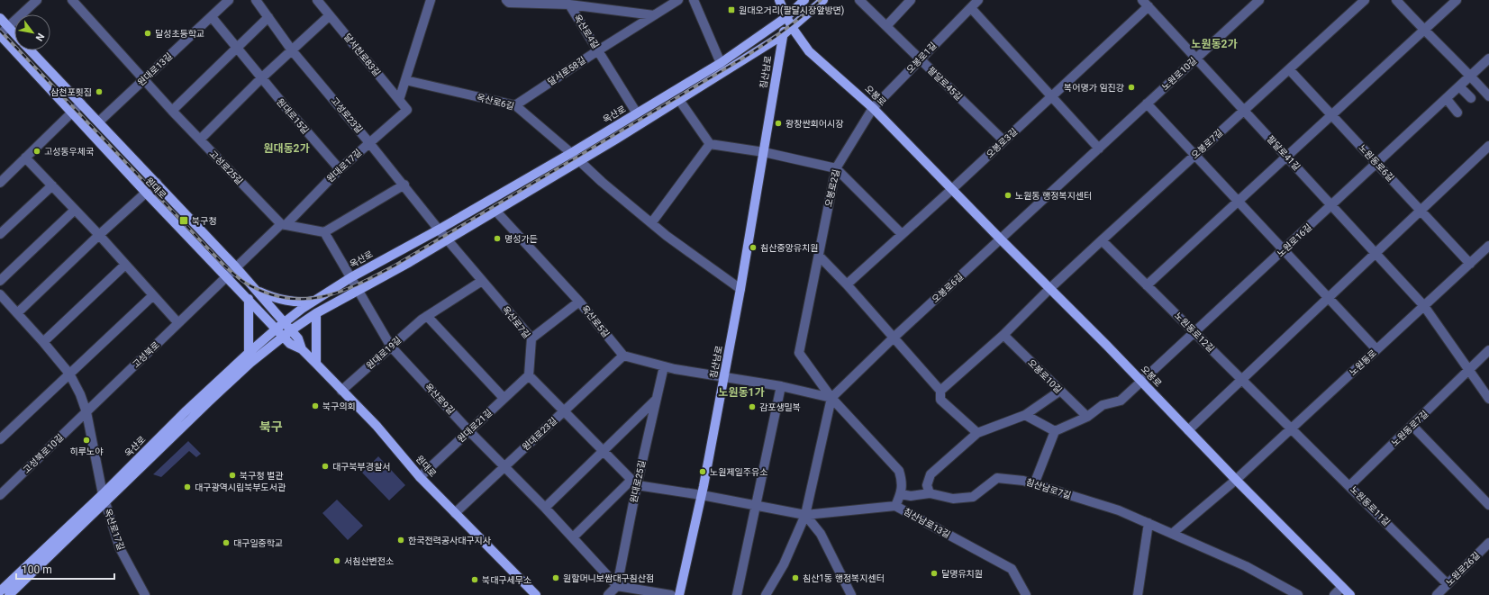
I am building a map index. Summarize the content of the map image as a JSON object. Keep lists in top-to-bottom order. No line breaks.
{"streets":{"main road":["침산남로","오봉로","옥산로","원대로"],"street":["옥산로4길","달서천로83길","오봉로1길","원대로13길","달서로58길","노원로10길","팔달로45길","옥산로6길","고성로23길","원대로15길","오봉로3길","오봉로7길","팔달로41길","노원동로6길","원대로17길","고성로25길","오봉로2길","노원로16길","오봉로6길","옥산로5길","옥산로7길","노원동로12길","원대로19길","고성북로","노원동로","오봉로10길","옥산로9길","원대로21길","노원동로7길","원대로23길","고성북로10길","원대로25길","침산남로7길","노원동로11길","침산남로13길","옥산로17길","노원로26길"]},"crossings":[["옥산로4길","달서로58길"],["옥산로4길","옥산로"],["달서천로83길","원대로17길"],["오봉로1길","팔달로45길"],["오봉로1길","오봉로"],["오봉로1길","오봉로2길"],["원대로13길","고성로25길"],["원대로13길","원대로"],["달서로58길","옥산로6길"],["침산남로","오봉로"],["침산남로","옥산로6길"],["침산남로","옥산로"],["침산남로","침산남로13길"],["노원로10길","오봉로"],["노원로10길","팔달로41길"],["노원로10길","오봉로6길"],["팔달로45길","오봉로3길"],["오봉로","옥산로"],["오봉로","오봉로3길"],["오봉로","오봉로7길"],["오봉로","오봉로2길"],["오봉로","노원로16길"],["오봉로","오봉로6길"],["오봉로","노원동로"],["옥산로6길","옥산로"],["옥산로","고성로23길"],["옥산로","원대로"],["옥산로","옥산로5길"],["옥산로","옥산로7길"],["옥산로","옥산로9길"],["옥산로","옥산로17길"],["고성로23길","원대로17길"],["고성로23길","옥산로7길"],["원대로15길","원대로17길"],["오봉로3길","팔달로41길"],["오봉로7길","팔달로41길"],["오봉로7길","노원동로6길"],["오봉로7길","노원동로12길"],["팔달로41길","노원로16길"],["팔달로41길","노원동로"],["노원동로6길","노원로16길"],["노원동로6길","노원동로"],["원대로17길","고성로25길"],["원대로","원대로19길"],["원대로","고성북로"],["원대로","원대로21길"],["원대로","원대로23길"],["오봉로2길","오봉로6길"],["노원로16길","노원동로12길"],["옥산로5길","원대로23길"],["옥산로7길","원대로19길"],["옥산로7길","원대로21길"],["노원동로12길","노원동로"],["노원동로12길","노원동로11길"],["원대로19길","옥산로9길"],["고성북로","고성북로10길"],["노원동로","노원동로11길"],["옥산로9길","원대로21길"],["옥산로9길","원대로23길"],["옥산로9길","원대로25길"],["노원동로7길","노원동로11길"],["노원동로11길","노원로26길"]],"districts":["노원동2가","원대동2가","노원동1가","북구"],"places":{"transit":["원대오거리(팔달시장앞방면)","북구청"],"other":["달성초등학교","복어명가 임진강","삼천포횟집","왕창싼회어시장","고성동우체국","노원동 행정복지센터","명성가든","침산중앙유치원","북구의회","감포생밀복","히루노야","대구북부경찰서","노원제일주유소","북구청 별관","대구광역시립북부도서관","한국전력공사대구지사","대구일중학교","서침산변전소","달명유치원","원할머니보쌈대구침산점","침산1동 행정복지센터","북대구세무소"]},"scale_bar":"100 m","north":"bottom right"}
